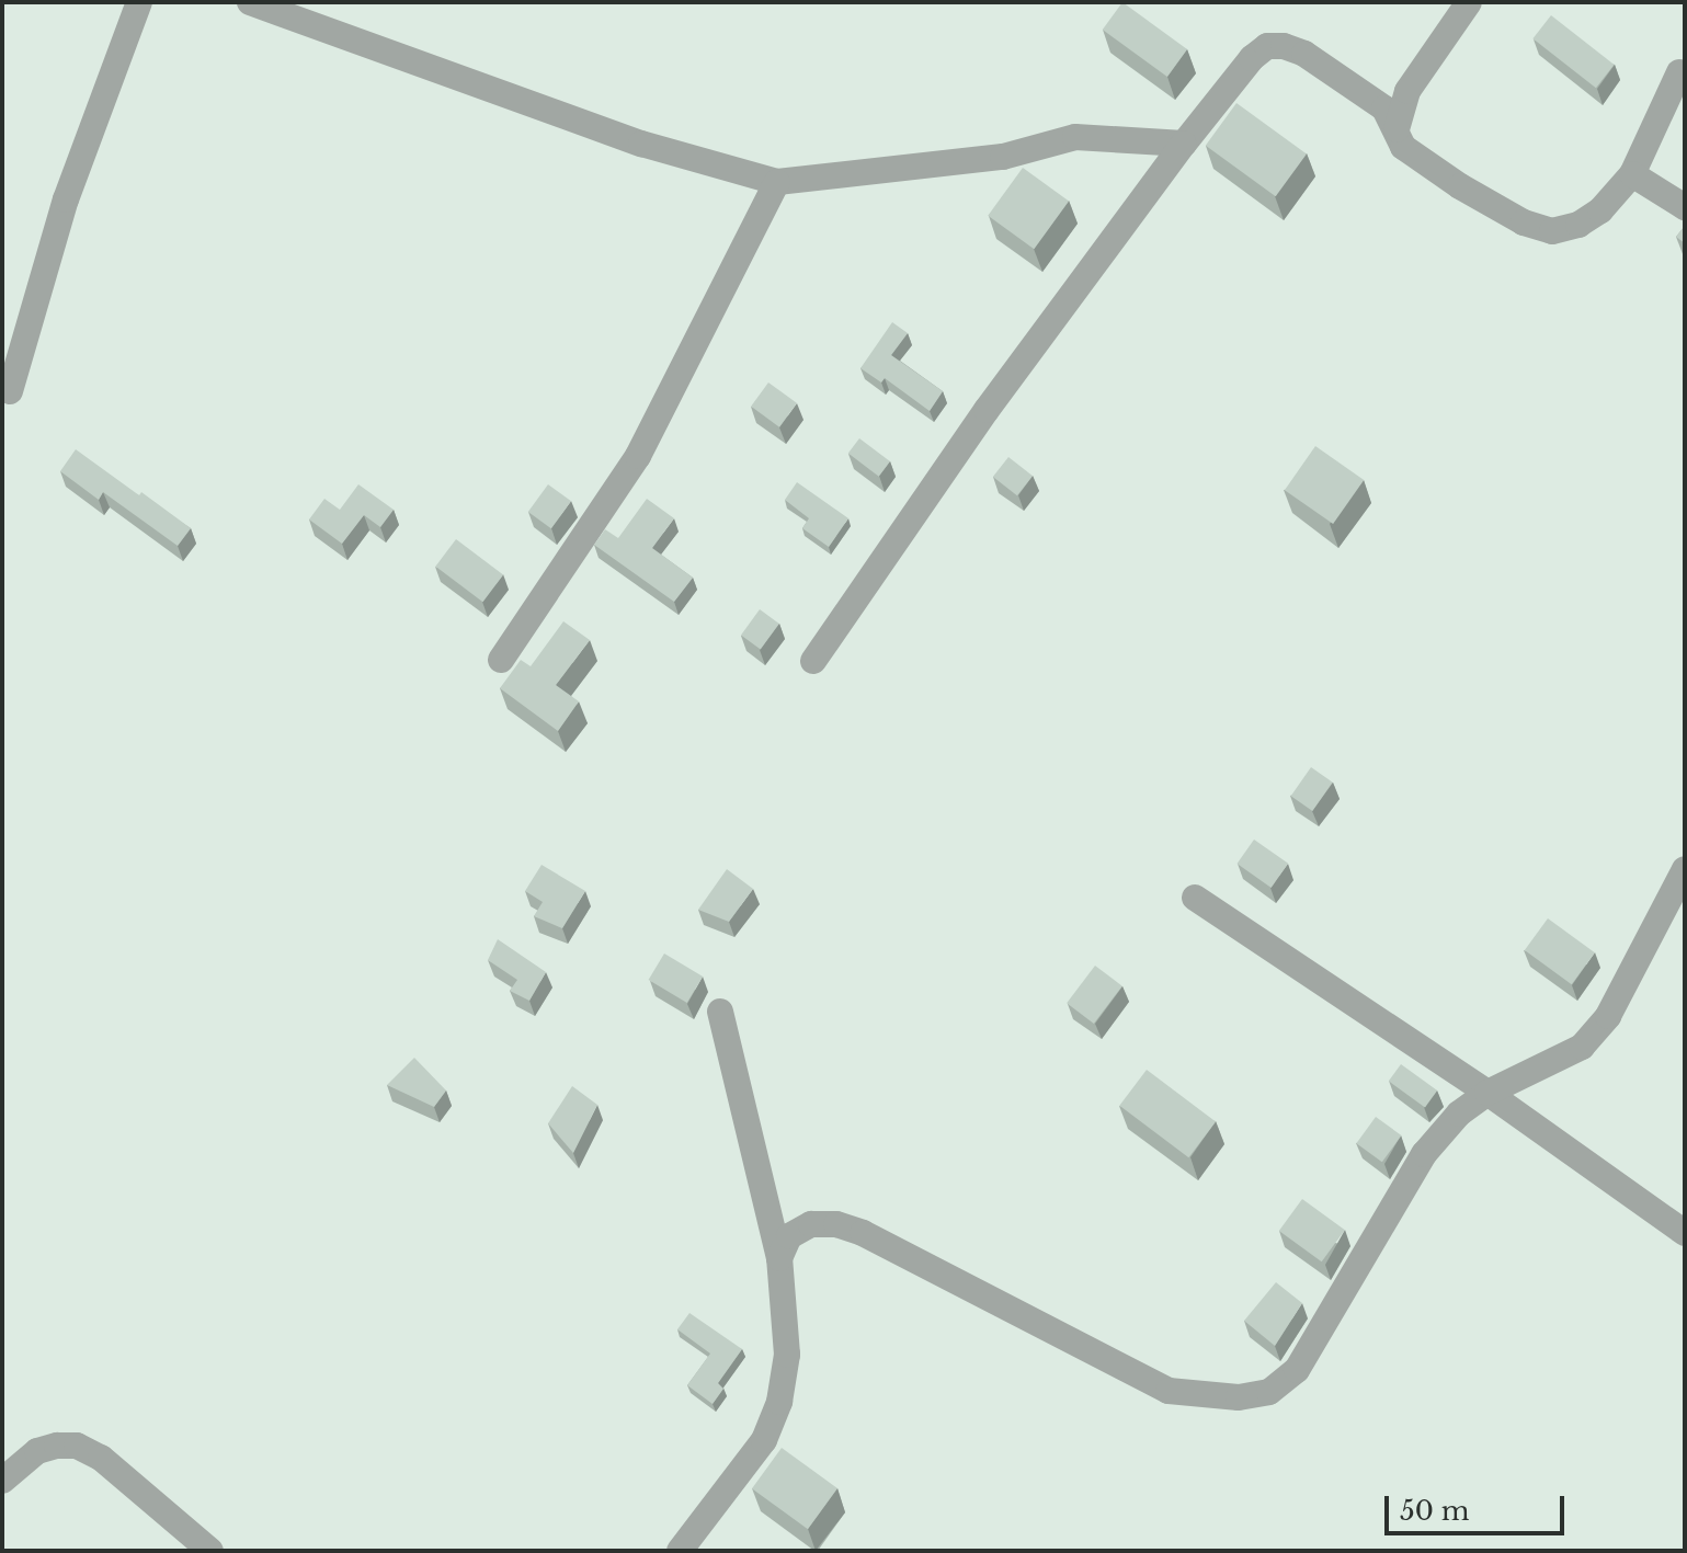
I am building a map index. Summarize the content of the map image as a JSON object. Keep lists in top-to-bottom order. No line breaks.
{"scale_bar":"50 m"}
